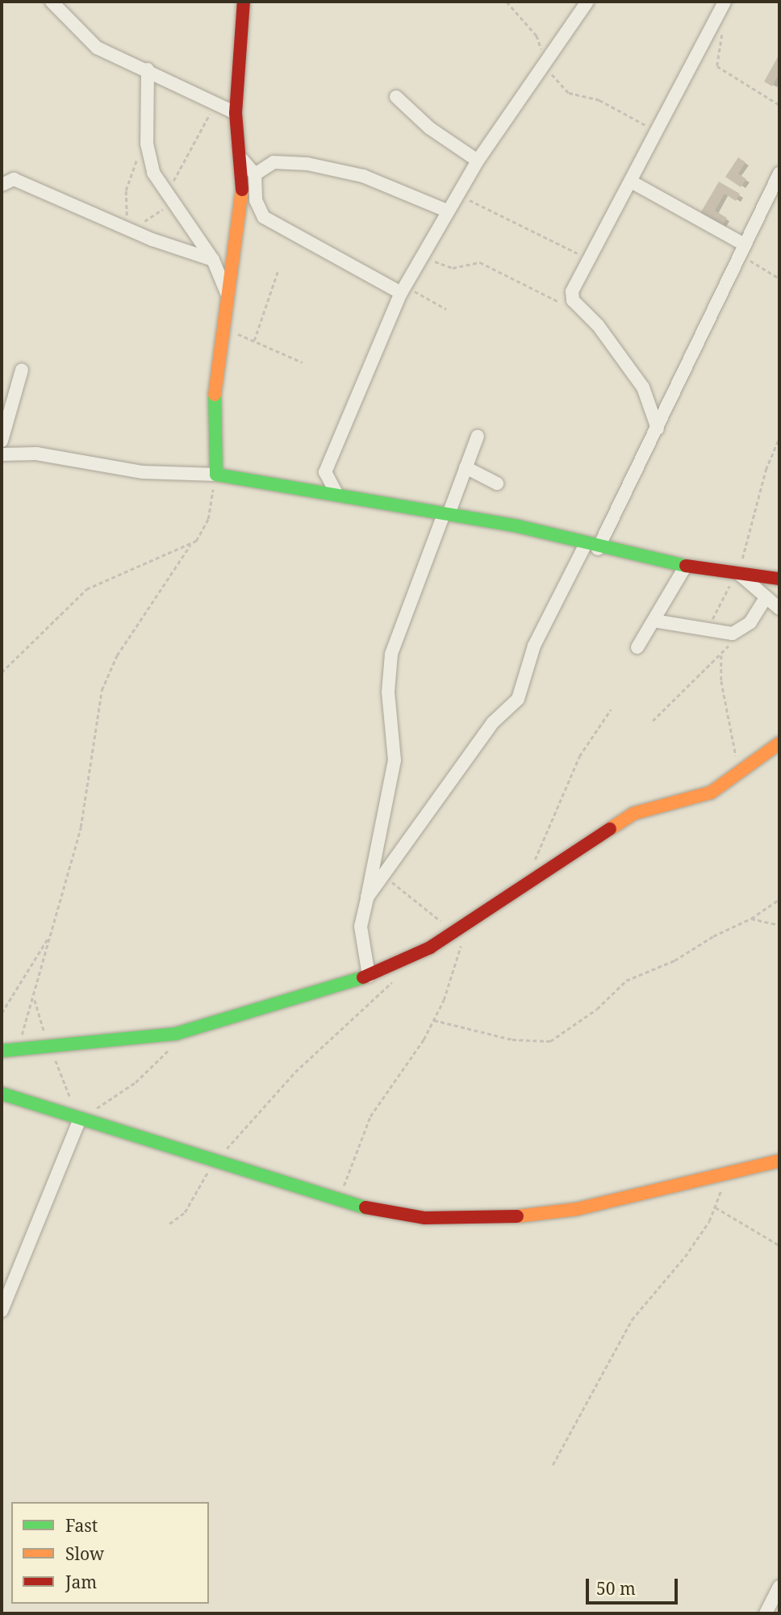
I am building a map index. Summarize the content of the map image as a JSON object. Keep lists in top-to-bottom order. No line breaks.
{"legend":["Fast","Slow","Jam"],"scale_bar":"50 m"}
